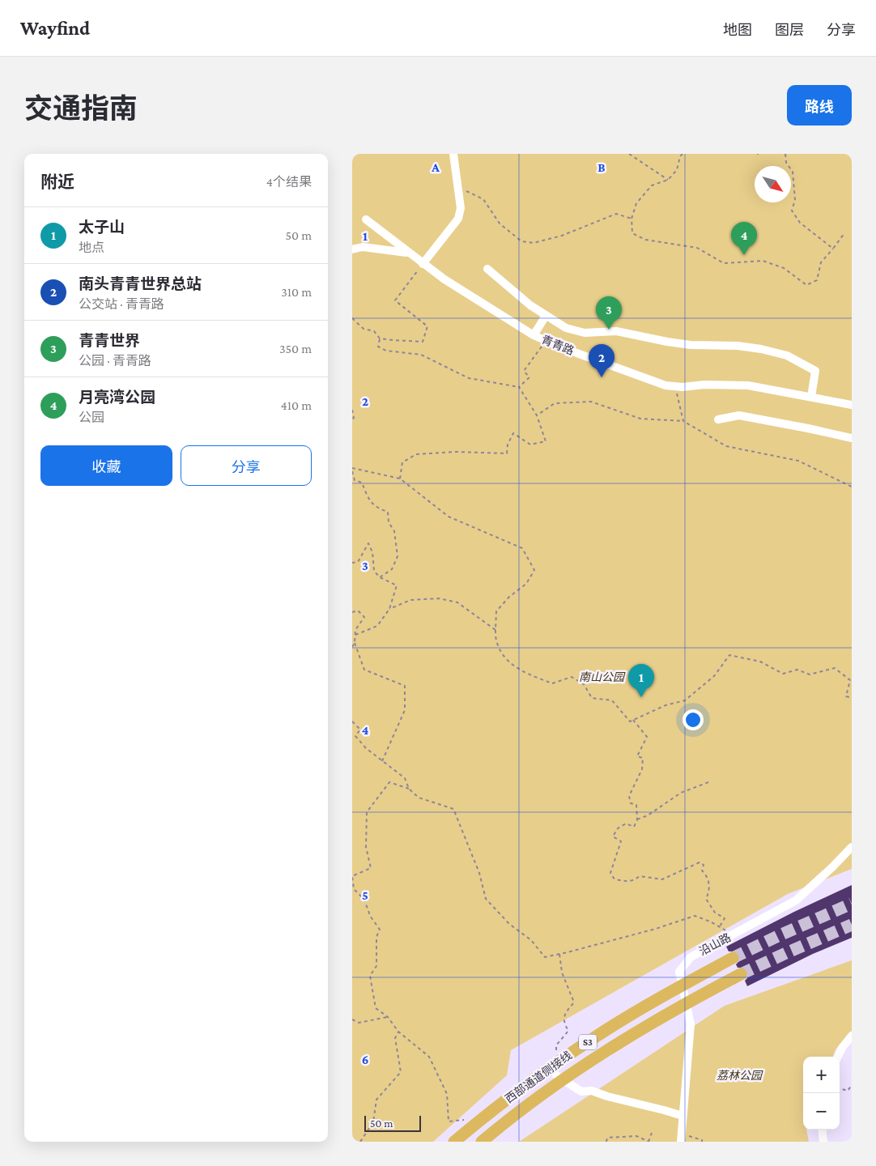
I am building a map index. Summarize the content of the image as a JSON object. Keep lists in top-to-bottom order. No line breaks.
{"streets":{"highway":["S3","西部通道侧接线"],"street":["青青路","沿山路"]},"parks":["南山公园","荔林公园"],"scale_bar":"50 m","north":"bottom right","page":{"header":"Wayfind","nav":["地图","图层","分享"],"title":"交通指南","buttons":["路线",["收藏","分享"]],"heading":["附近","4个结果"],"list":[{"mark":"1","name":"太子山","note":"地点","value":"50 m"},{"mark":"2","name":"南头青青世界总站","note":"公交站 · 青青路","value":"310 m"},{"mark":"3","name":"青青世界","note":"公园 · 青青路","value":"350 m"},{"mark":"4","name":"月亮湾公园","note":"公园","value":"410 m"}],"pins":["4","3","2","1"],"map_buttons":["+","−"],"scale":"50 m"},"grid":{"columns":["A","B"],"rows":["1","2","3","4","5","6"]}}
